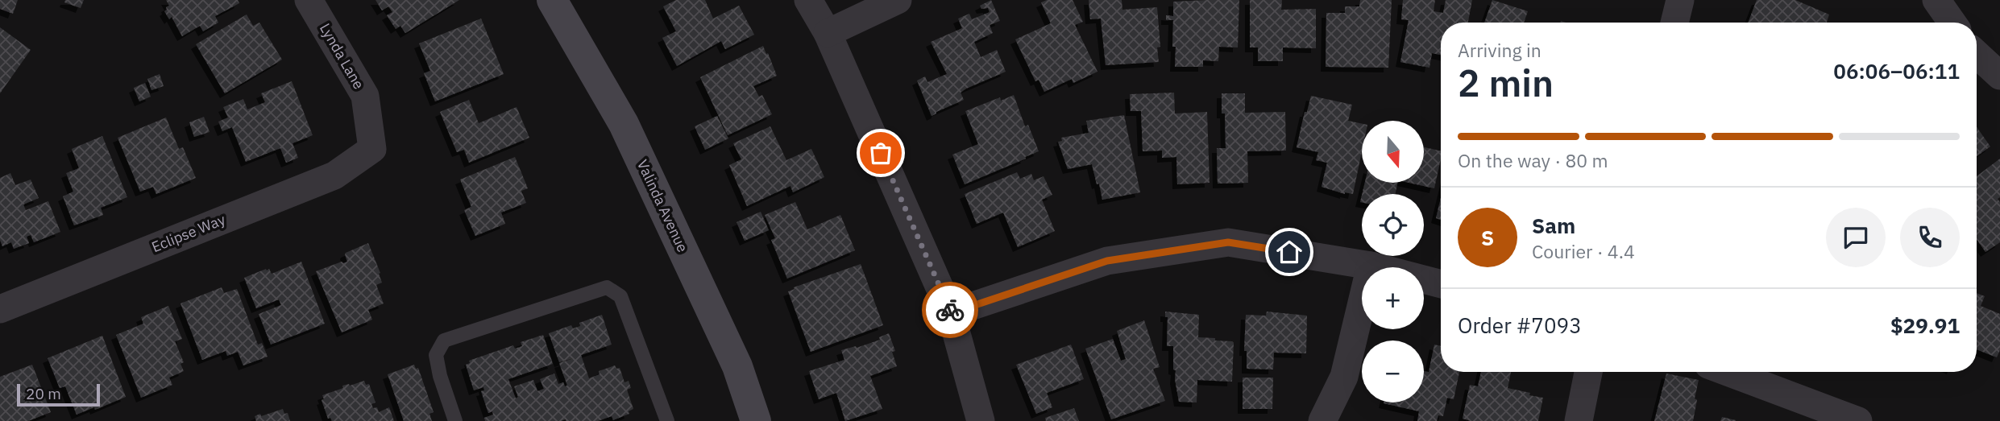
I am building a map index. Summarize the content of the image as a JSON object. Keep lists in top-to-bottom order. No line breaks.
{"streets":{"main road":["Valinda Avenue"],"street":["Lynda Lane","Eclipse Way"]},"crossings":[["Lynda Lane","Eclipse Way"]],"scale_bar":"20 m","north":"bottom","page":{"heading":["2 min","Arriving in","06:06–06:11"],"panel":["Sam","Courier · 4.4","Order #7093","$29.91"],"bar":"On the way · 80 m","map_buttons":["+","−"],"round":"S","scale":"20 m"}}
